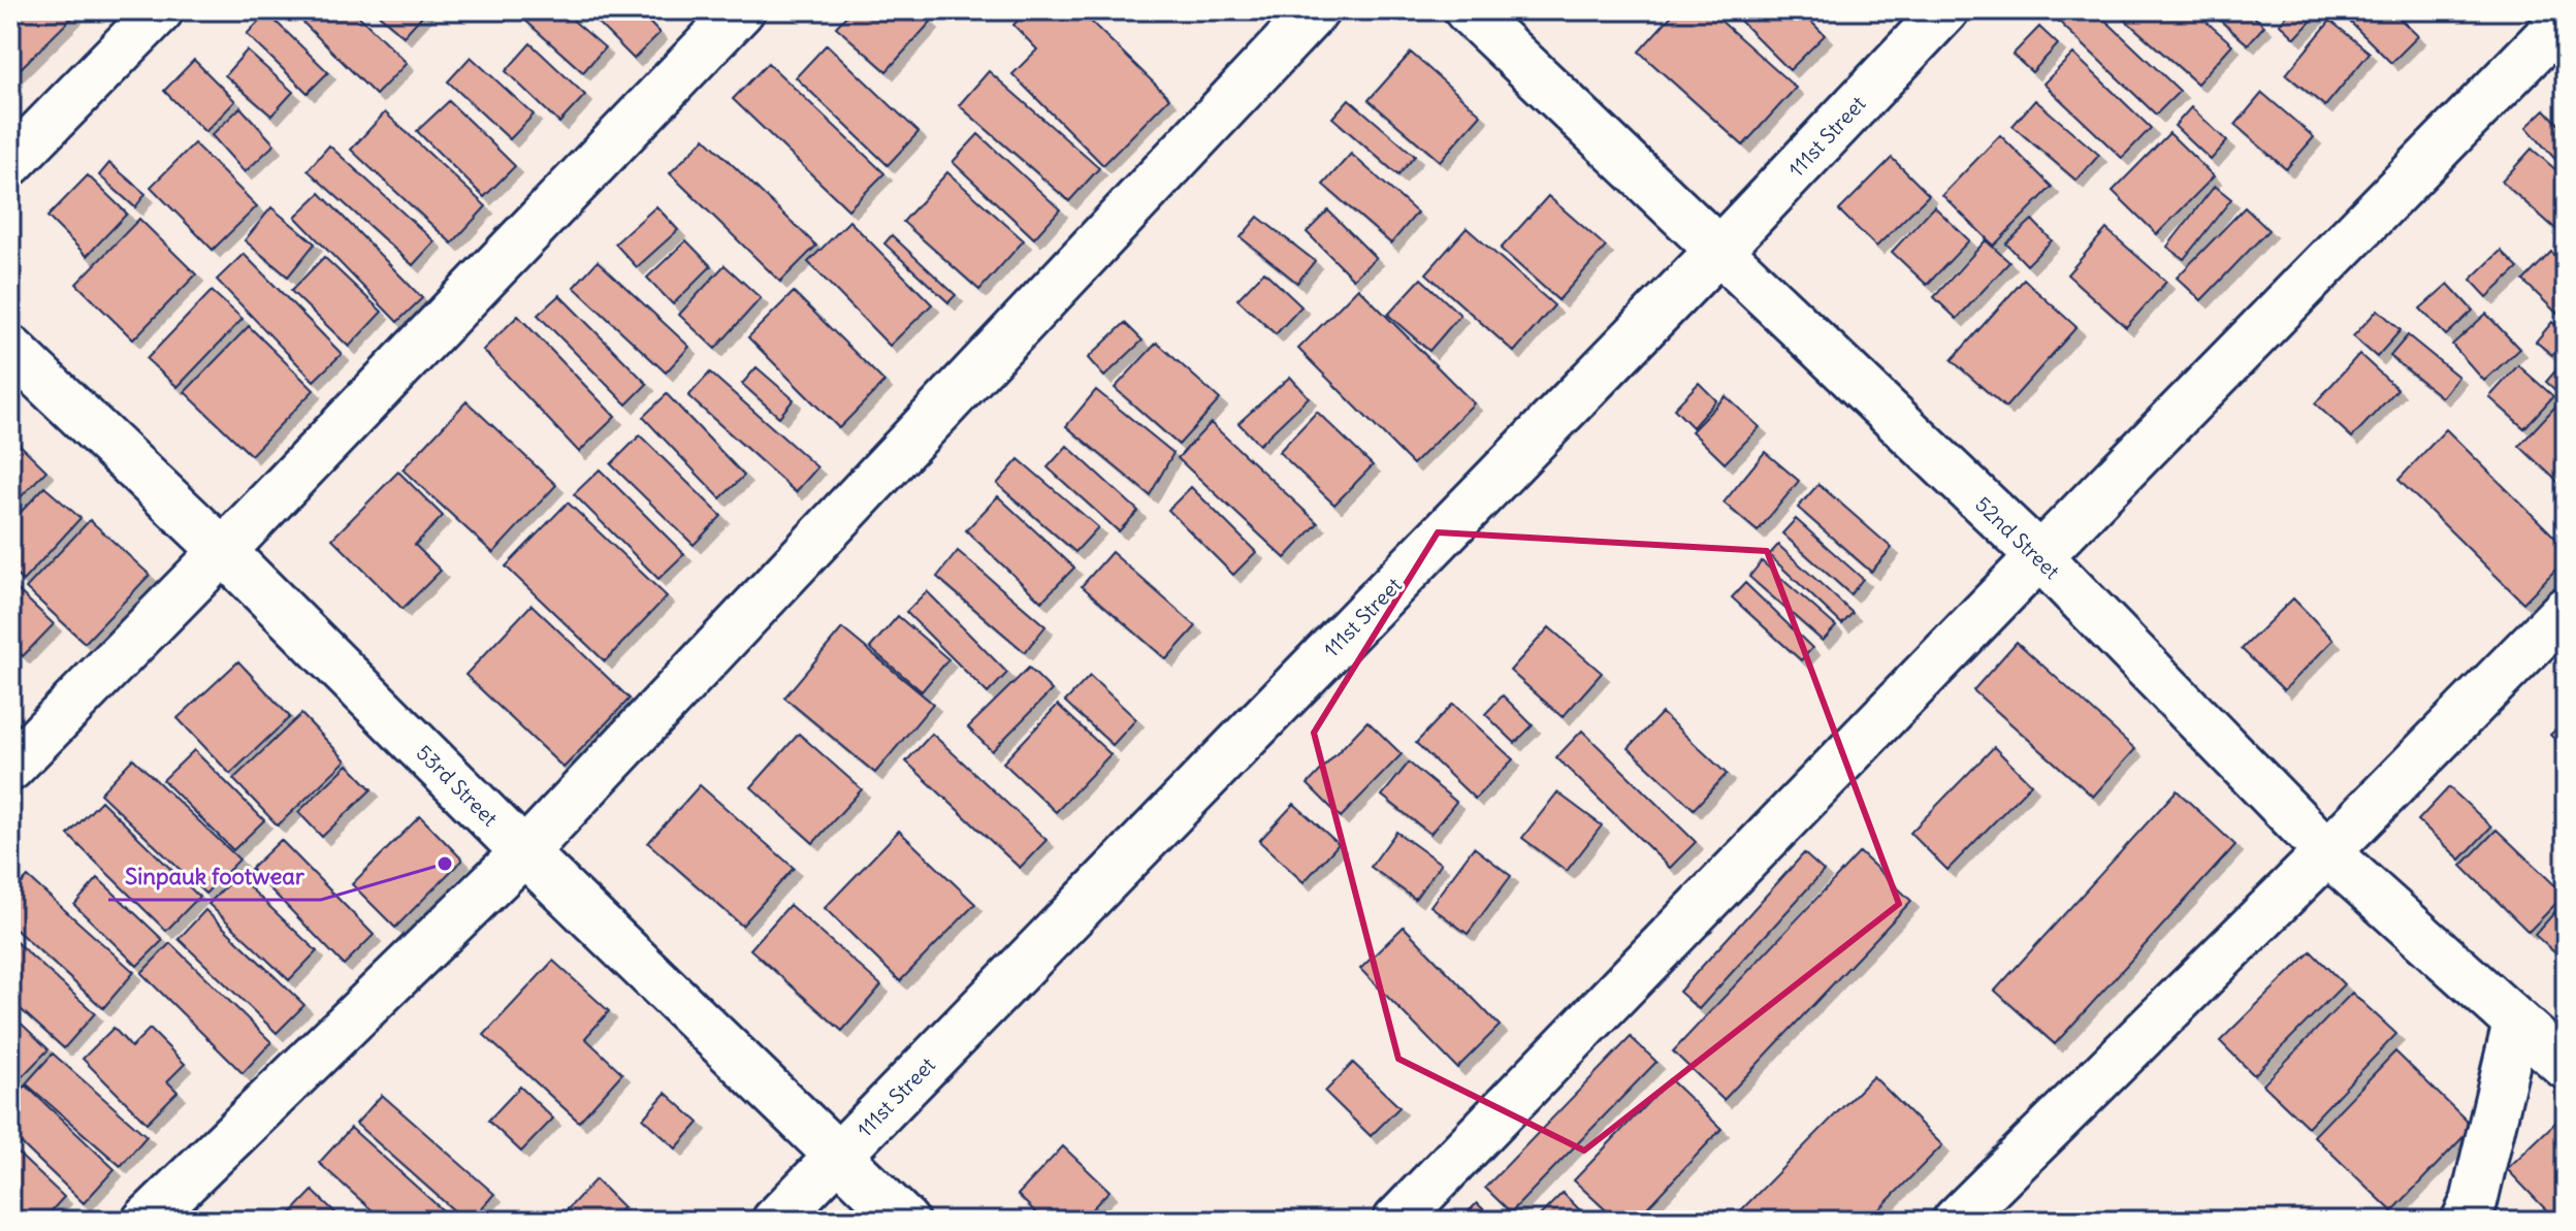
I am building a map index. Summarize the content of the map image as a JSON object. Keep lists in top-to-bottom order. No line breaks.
{"streets":{"street":["111st Street","52nd Street","53rd Street"]},"crossings":[["111st Street","52nd Street"],["111st Street","53rd Street"]],"places":["Sinpauk footwear"]}
